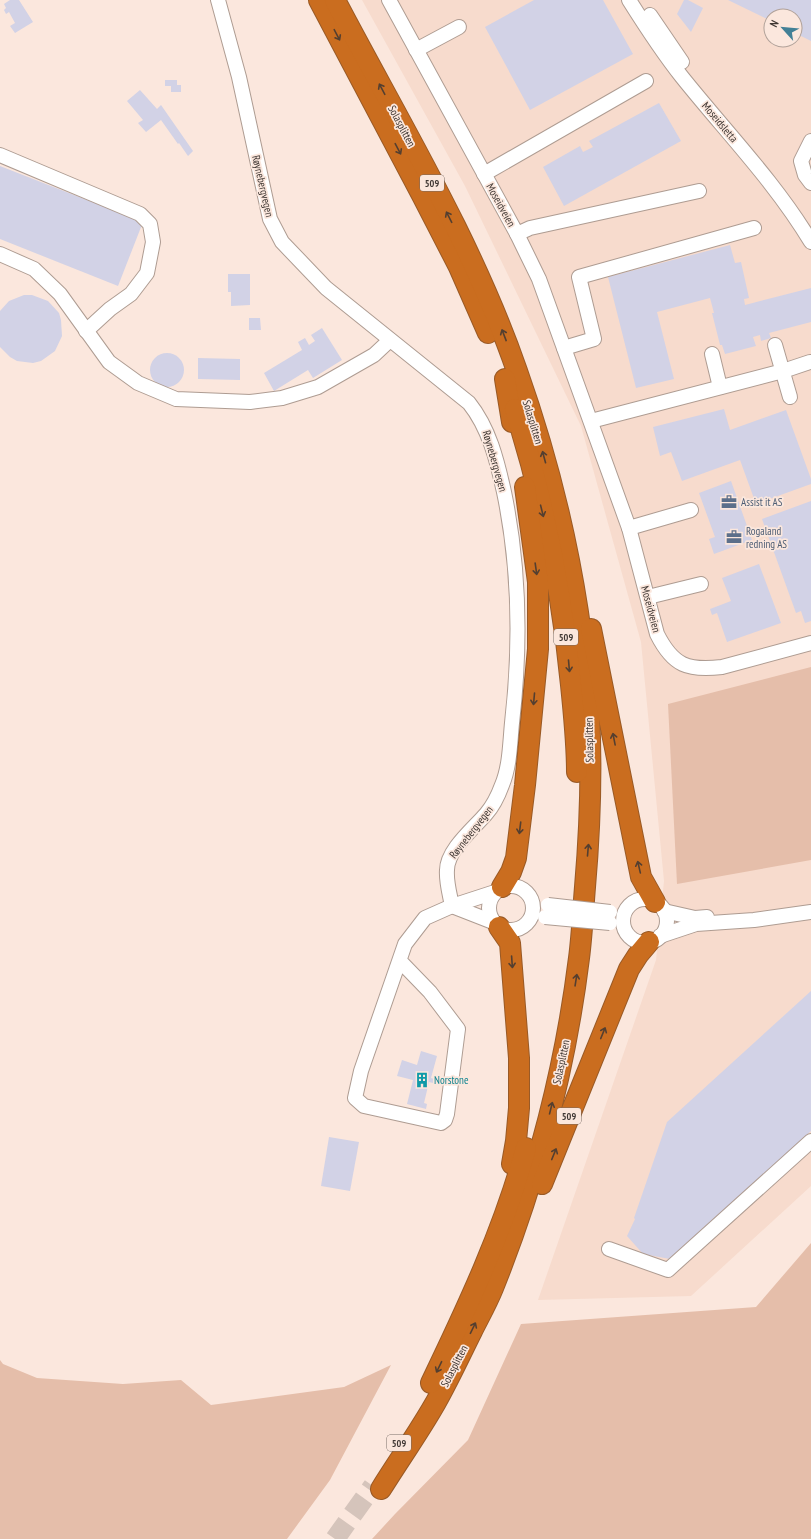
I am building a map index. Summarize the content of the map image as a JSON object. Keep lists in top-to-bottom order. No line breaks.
{"streets":{"highway":["Solasplitten","509"],"street":["Moseidsletta","Røynebergvegen","Moseidveien"]},"crossings":[["Solasplitten","509"]],"places":{"office":["Assist it AS","Rogaland redning AS"],"building":["Norstone"]},"north":"top left"}
